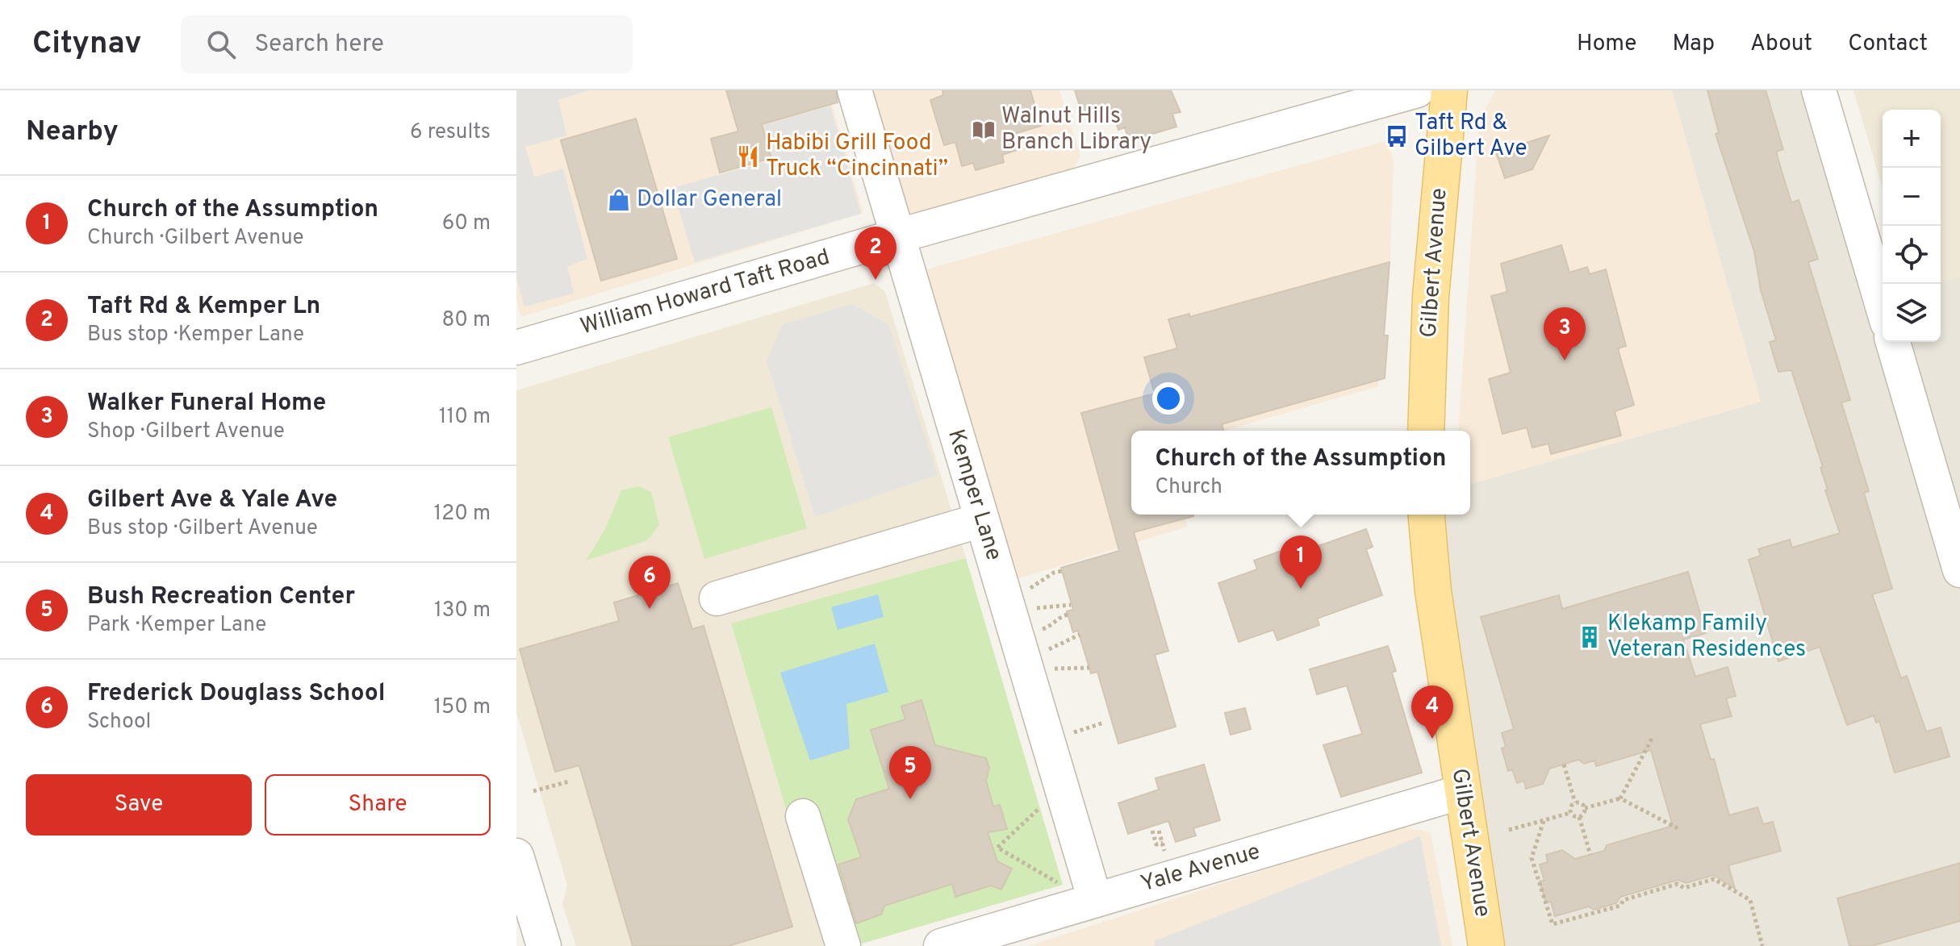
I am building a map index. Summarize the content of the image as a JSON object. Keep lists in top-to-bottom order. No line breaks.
{"streets":{"main road":["Gilbert Avenue"],"street":["William Howard Taft Road","Kemper Lane","Yale Avenue"]},"crossings":[["Gilbert Avenue","Yale Avenue"],["William Howard Taft Road","Kemper Lane"],["Kemper Lane","Yale Avenue"]],"places":{"library":["Walnut Hills Branch Library"],"bus stop":["Taft Rd & Gilbert Ave"],"restaurant":["Habibi Grill Food Truck “Cincinnati”"],"shop":["Dollar General"],"building":["Klekamp Family Veteran Residences"]},"page":{"header":"Citynav","search":"Search here","nav":["Home","Map","About","Contact"],"heading":["Nearby","6 results"],"map_buttons":["+","−"],"list":[{"mark":"1","name":"Church of the Assumption","note":"Church · Gilbert Avenue","value":"60 m"},{"mark":"2","name":"Taft Rd & Kemper Ln","note":"Bus stop · Kemper Lane","value":"80 m"},{"mark":"3","name":"Walker Funeral Home","note":"Shop · Gilbert Avenue","value":"110 m"},{"mark":"4","name":"Gilbert Ave & Yale Ave","note":"Bus stop · Gilbert Avenue","value":"120 m"},{"mark":"5","name":"Bush Recreation Center","note":"Park · Kemper Lane","value":"130 m"},{"mark":"6","name":"Frederick Douglass School","note":"School","value":"150 m"}],"pins":["2","3","1","6","4","5"],"popup":["Church of the Assumption","Church"],"buttons":["Save","Share"]}}
